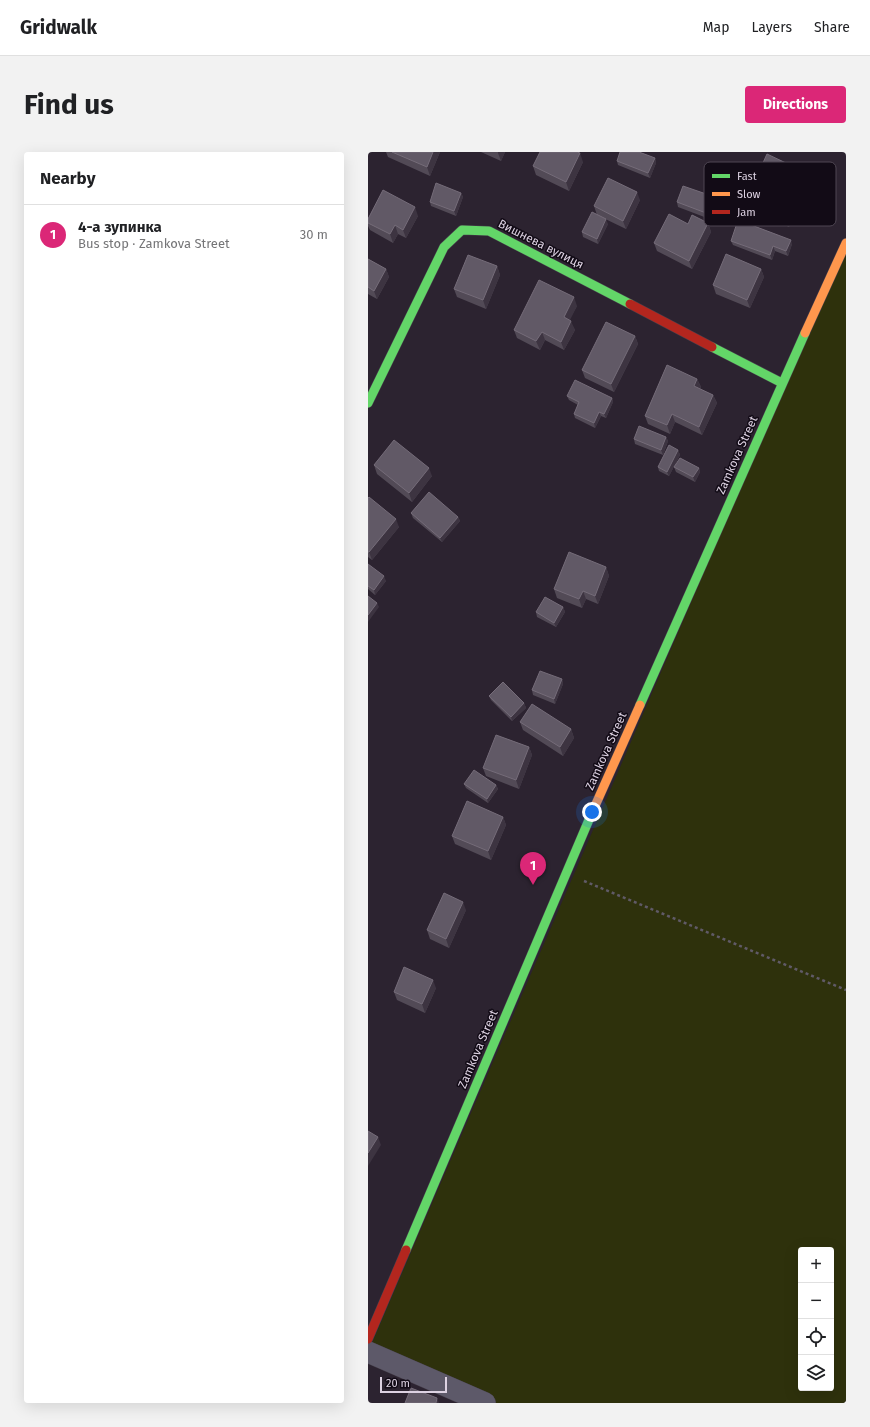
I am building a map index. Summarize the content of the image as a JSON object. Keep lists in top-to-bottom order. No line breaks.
{"streets":{"street":["Вишнева вулиця","Zamkova Street"]},"crossings":[["Вишнева вулиця","Zamkova Street"]],"legend":["Fast","Slow","Jam"],"scale_bar":"20 m","page":{"header":"Gridwalk","nav":["Map","Layers","Share"],"buttons":"Directions","title":"Find us","heading":"Nearby","list":[{"mark":"1","name":"4-а зупинка","note":"Bus stop · Zamkova Street","value":"30 m"}],"pins":"1","map_buttons":["+","−"],"scale":"20 m"}}
